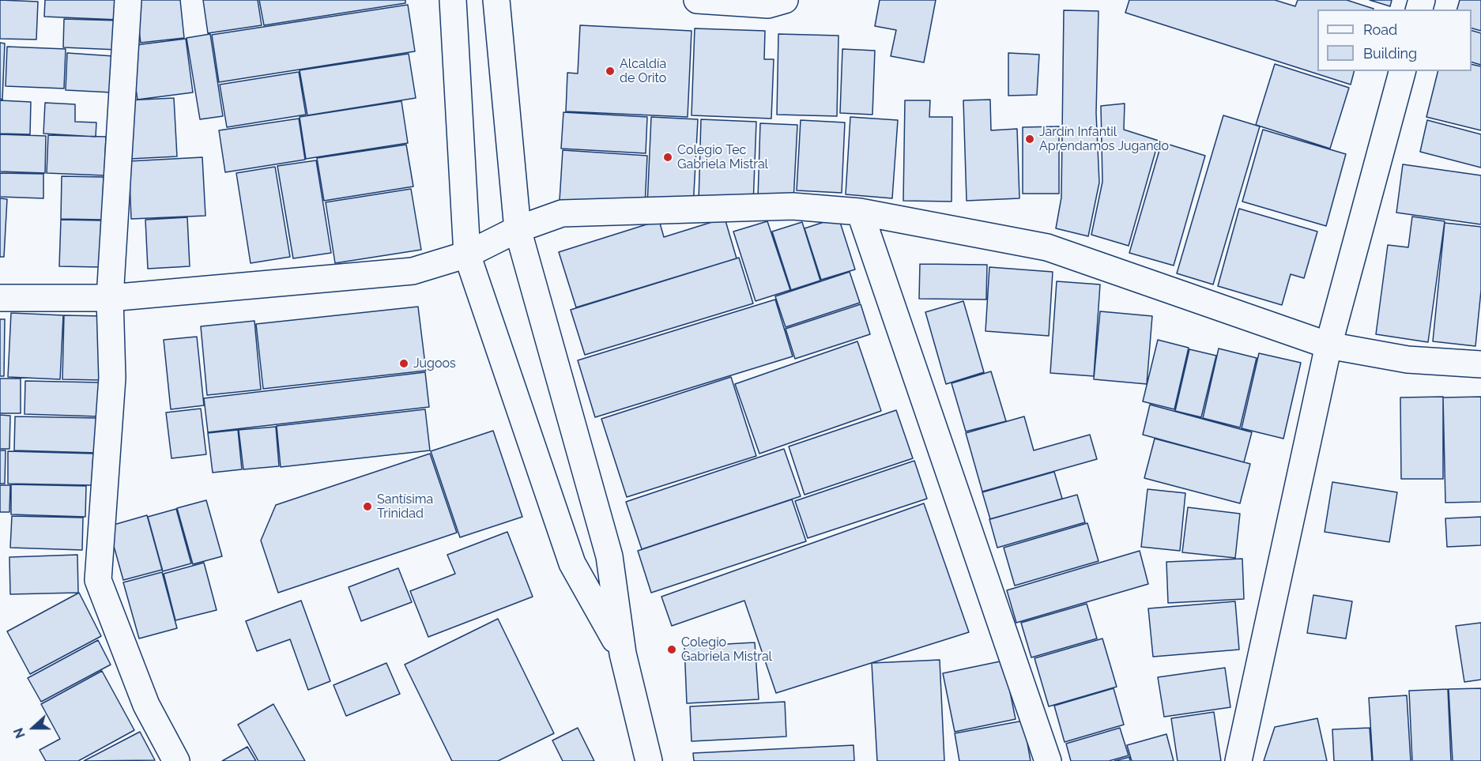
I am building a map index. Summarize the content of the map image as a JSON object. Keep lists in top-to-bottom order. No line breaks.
{"places":["Alcaldía de Orito","Jardín Infantil Aprendamos Jugando","Colegio Tec Gabriela Mistral","Jugoos","Santísima Trinidad","Colegio Gabriela Mistral"],"legend":["Road","Building"],"north":"left"}
